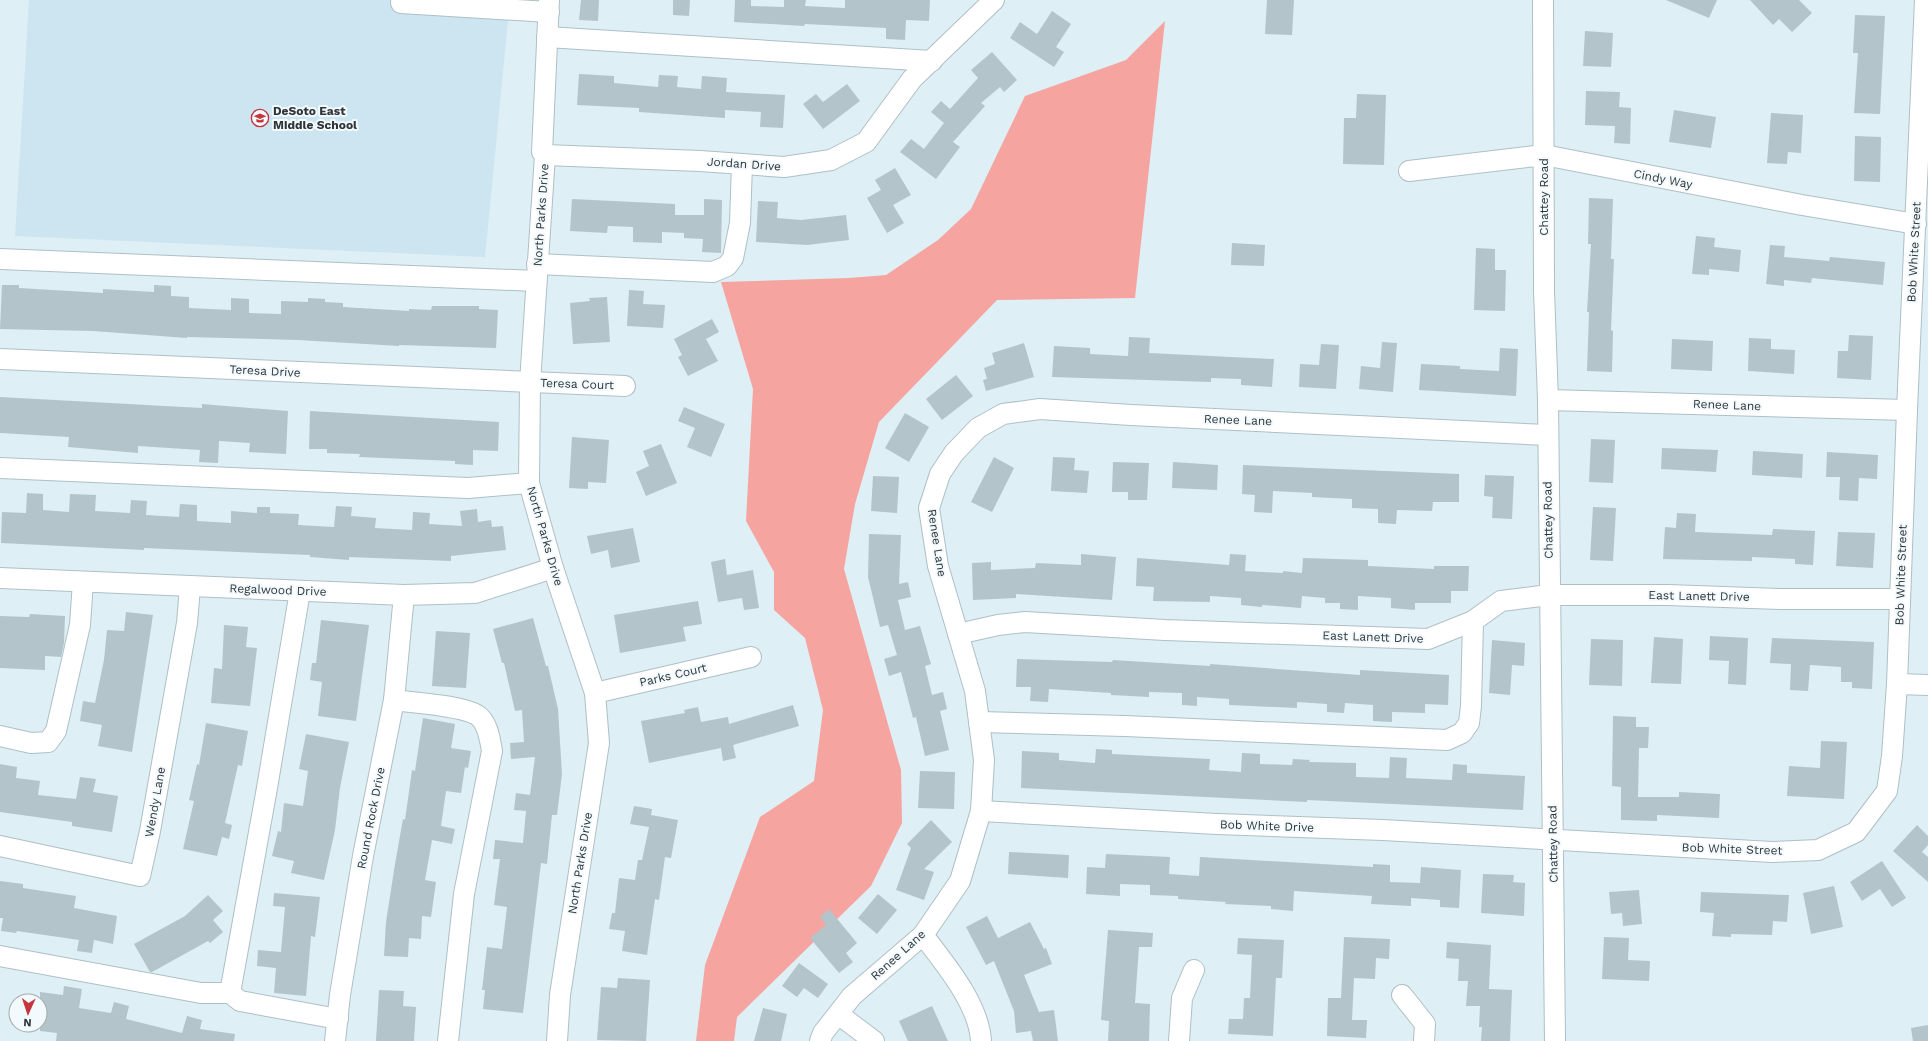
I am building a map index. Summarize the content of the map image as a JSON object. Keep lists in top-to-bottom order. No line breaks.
{"streets":{"street":["Jordan Drive","Cindy Way","Chattey Road","North Parks Drive","Bob White Street","Teresa Drive","Teresa Court","Renee Lane","Regalwood Drive","East Lanett Drive","Parks Court","Wendy Lane","Round Rock Drive","Bob White Drive"]},"crossings":[["Jordan Drive","North Parks Drive"],["Cindy Way","Chattey Road"],["Cindy Way","Bob White Street"],["Chattey Road","Bob White Street"],["Chattey Road","Renee Lane"],["Chattey Road","East Lanett Drive"],["Chattey Road","Bob White Drive"],["North Parks Drive","Teresa Drive"],["North Parks Drive","Teresa Court"],["North Parks Drive","Regalwood Drive"],["North Parks Drive","Parks Court"],["Bob White Street","Renee Lane"],["Bob White Street","East Lanett Drive"],["Bob White Street","Bob White Drive"],["Teresa Drive","Teresa Court"],["Renee Lane","East Lanett Drive"],["Renee Lane","Bob White Drive"],["Regalwood Drive","Wendy Lane"],["Regalwood Drive","Round Rock Drive"]],"places":{"school or university":["DeSoto East Middle School"]},"north":"bottom"}
